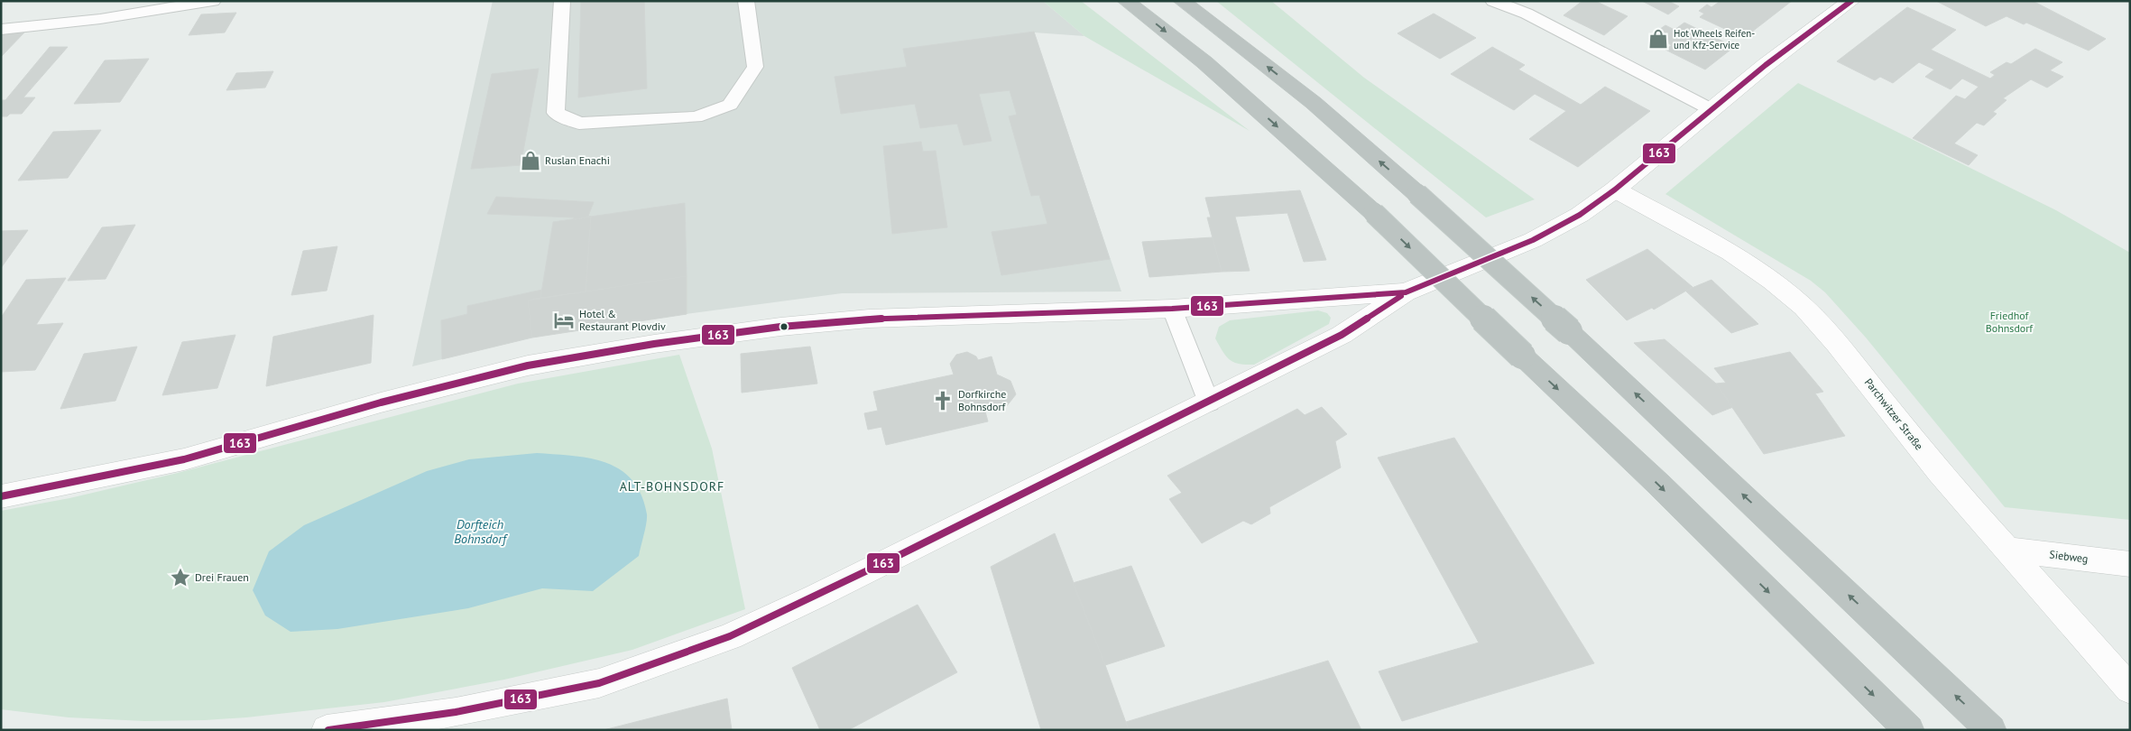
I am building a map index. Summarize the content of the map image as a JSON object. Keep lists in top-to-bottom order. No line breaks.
{"streets":{"street":["Parchwitzer Straße","Siebweg"]},"crossings":[["Parchwitzer Straße","Siebweg"]],"districts":["ALT-BOHNSDORF"],"water":["Dorfteich Bohnsdorf"],"parks":["Friedhof Bohnsdorf"],"places":{"shop":["Hot Wheels Reifen- und Kfz-Service","Ruslan Enachi"],"hotel":["Hotel & Restaurant Plovdiv"],"church":["Dorfkirche Bohnsdorf"],"place":["Drei Frauen"]},"lines":["transit line 163"]}
